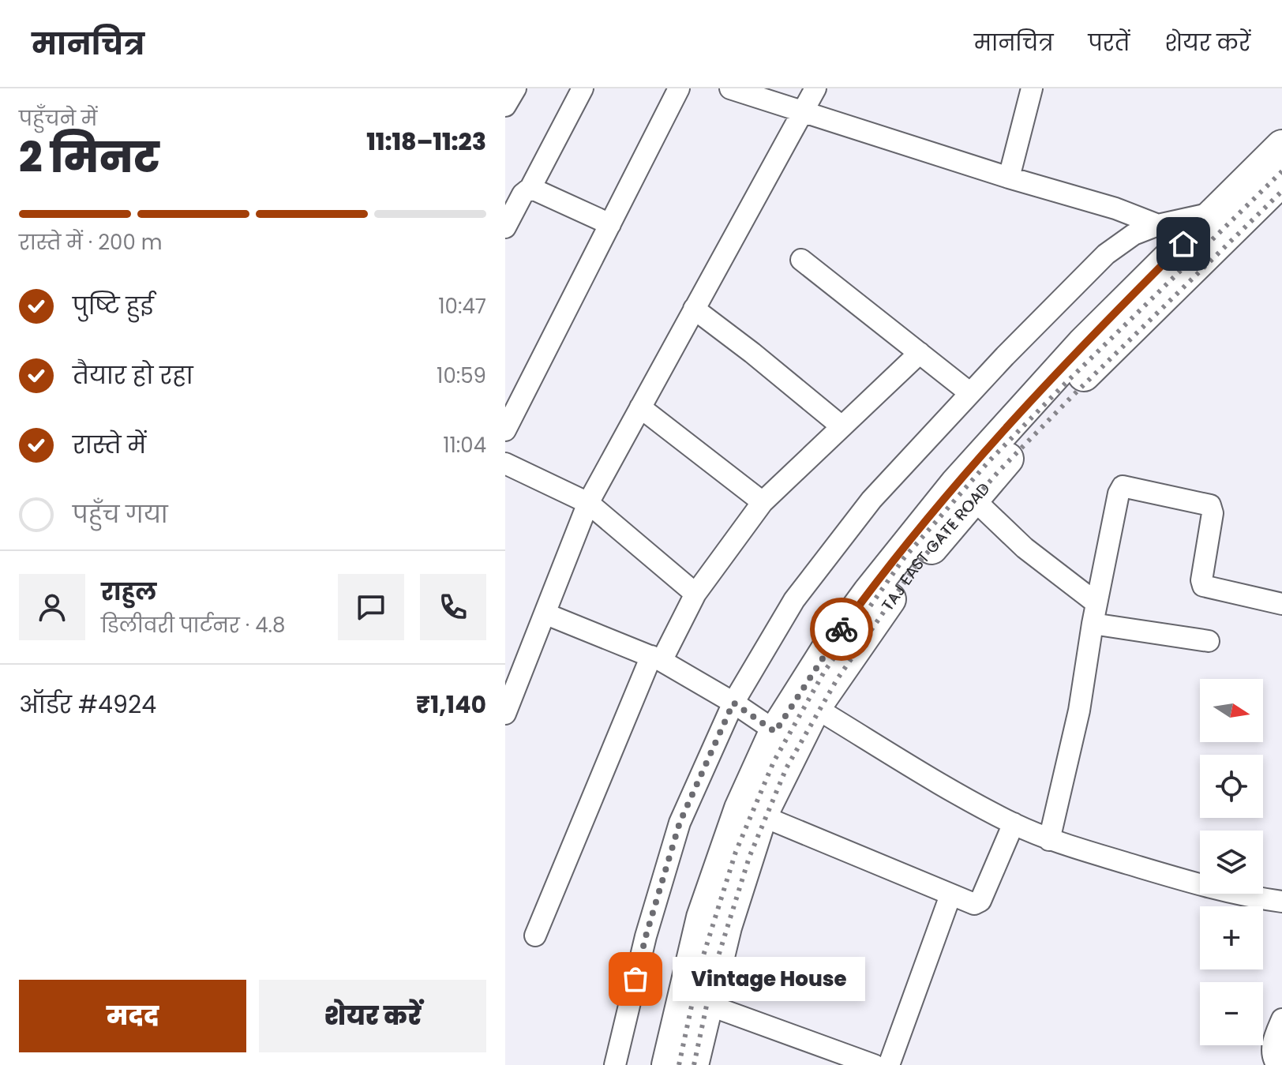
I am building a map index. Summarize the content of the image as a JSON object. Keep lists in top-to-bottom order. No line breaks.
{"streets":{"main road":["TAJ EAST GATE ROAD"]},"places":["Vintage House"],"north":"right","page":{"header":"मानचित्र","nav":["मानचित्र","परतें","शेयर करें"],"heading":["2 मिनट","पहुँचने में","11:18–11:23"],"panel":["राहुल","डिलीवरी पार्टनर · 4.8","ऑर्डर #4924","₹1,140"],"bar":"रास्ते में · 200 m","list":[["पुष्टि हुई","10:47"],["तैयार हो रहा","10:59"],["रास्ते में","11:04"],"पहुँच गया"],"map_buttons":["+","−"],"bubble":"Vintage House","buttons":["मदद","शेयर करें"]}}
